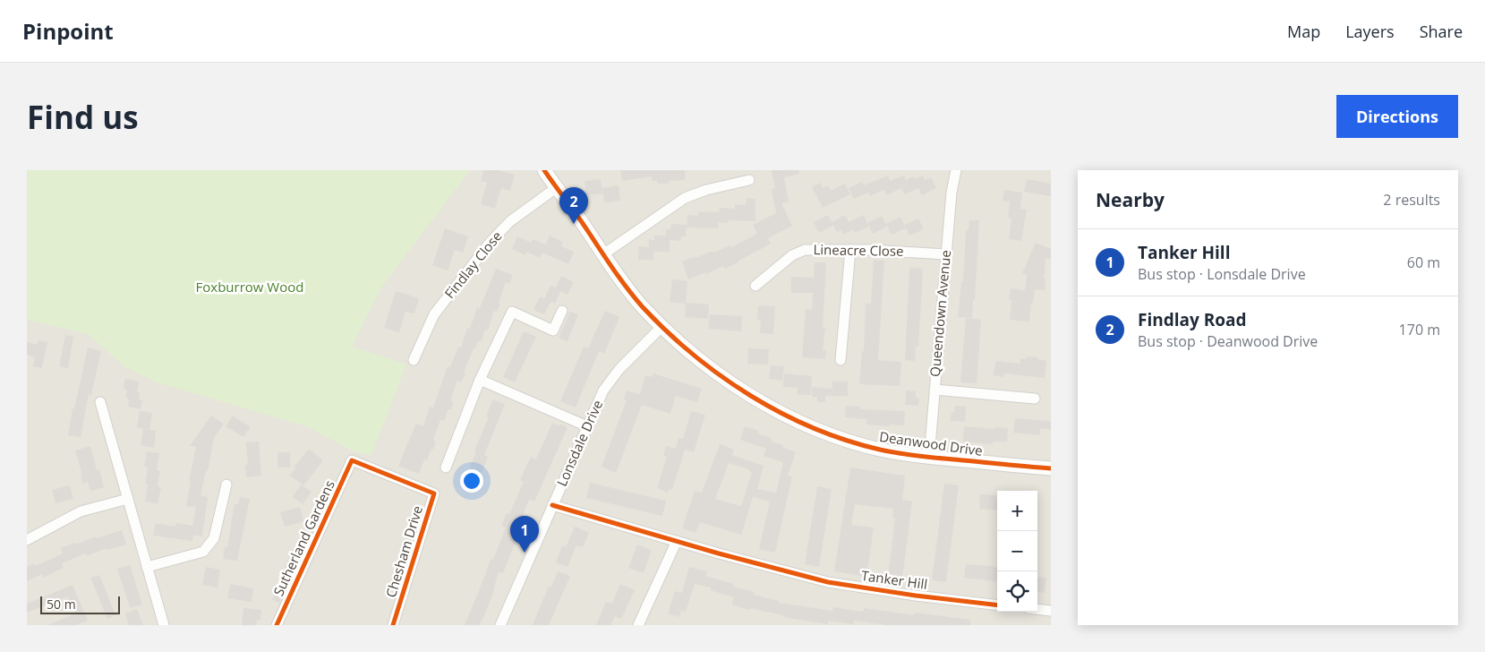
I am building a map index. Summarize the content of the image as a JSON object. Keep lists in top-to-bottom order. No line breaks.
{"streets":{"street":["Lineacre Close","Findlay Close","Queendown Avenue","Lonsdale Drive","Deanwood Drive","Sutherland Gardens","Chesham Drive","Tanker Hill"]},"crossings":[["Lineacre Close","Queendown Avenue"],["Findlay Close","Deanwood Drive"],["Queendown Avenue","Deanwood Drive"],["Lonsdale Drive","Deanwood Drive"],["Lonsdale Drive","Tanker Hill"],["Sutherland Gardens","Chesham Drive"]],"parks":["Foxburrow Wood"],"scale_bar":"50 m","page":{"header":"Pinpoint","nav":["Map","Layers","Share"],"buttons":"Directions","title":"Find us","heading":["Nearby","2 results"],"pins":["2","1"],"list":[{"mark":"1","name":"Tanker Hill","note":"Bus stop · Lonsdale Drive","value":"60 m"},{"mark":"2","name":"Findlay Road","note":"Bus stop · Deanwood Drive","value":"170 m"}],"map_buttons":["+","−"],"scale":"50 m"}}
